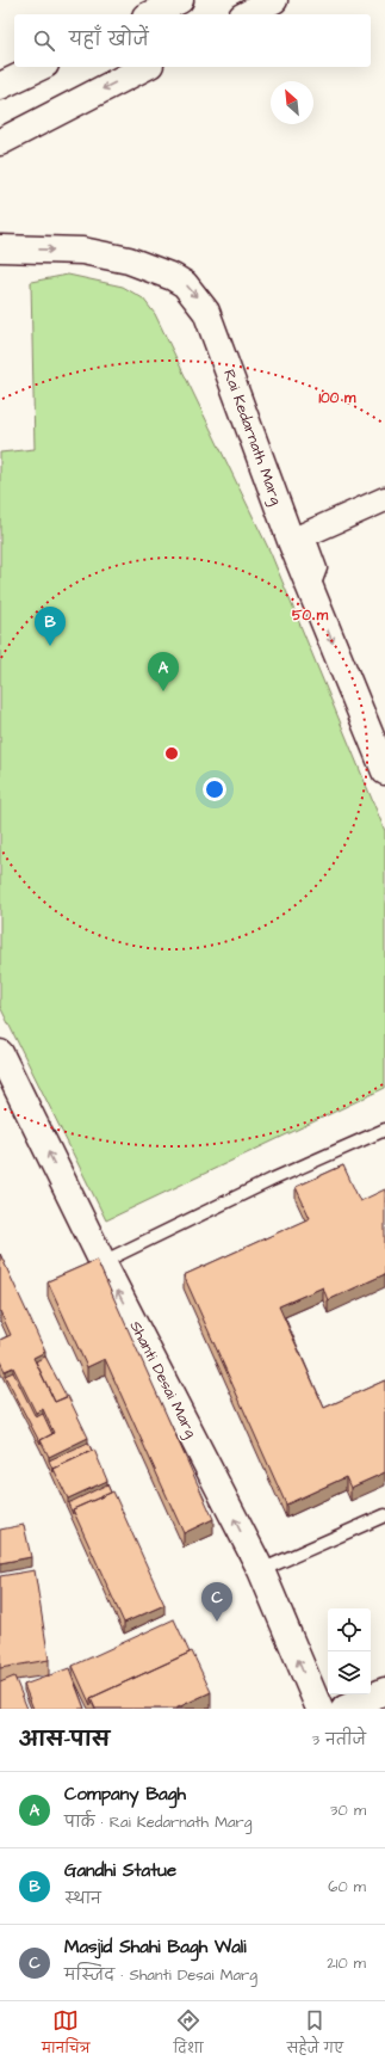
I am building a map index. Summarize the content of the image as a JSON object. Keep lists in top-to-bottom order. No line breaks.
{"streets":{"street":["Rai Kedarnath Marg","Shanti Desai Marg"]},"one_way":["Rai Kedarnath Marg","Shanti Desai Marg"],"north":"top left","page":{"search":"यहाँ खोजें","pins":["B","A","C"],"heading":["आस-पास","3 नतीजे"],"list":[{"mark":"A","name":"Company Bagh","note":"पार्क · Rai Kedarnath Marg","value":"30 m"},{"mark":"B","name":"Gandhi Statue","note":"स्थान","value":"60 m"},{"mark":"C","name":"Masjid Shahi Bagh Wali","note":"मस्जिद · Shanti Desai Marg","value":"210 m"}],"nav":["मानचित्र","दिशा","सहेजे गए"]},"rings":["100 m","50 m"]}
